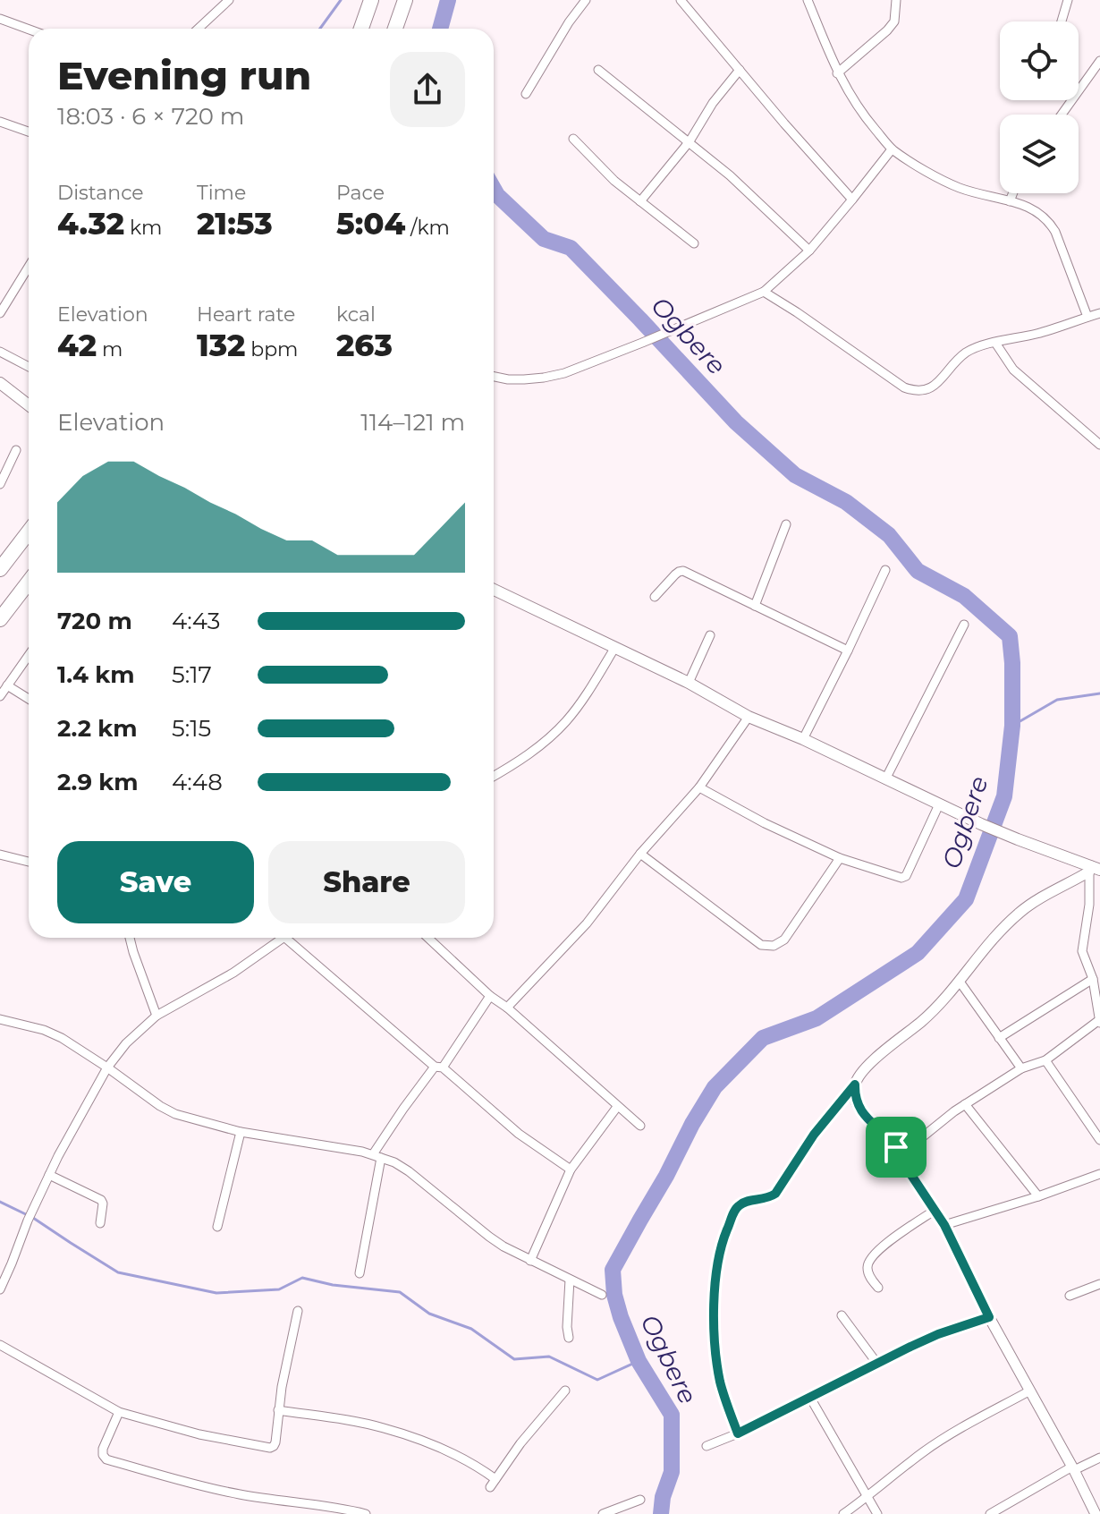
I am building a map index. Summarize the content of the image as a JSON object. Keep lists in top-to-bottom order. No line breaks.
{"water":["Ogbere"],"page":{"heading":["Evening run","18:03 · 6 × 720 m"],"stats":[["Distance","4.32 km"],["Time","21:53"],["Pace","5:04 /km"],["Elevation","42 m"],["Heart rate","132 bpm"],["kcal","263"]],"chart":["Elevation","114–121 m"],"list":[{"name":"720 m","note":"4:43"},{"name":"1.4 km","note":"5:17"},{"name":"2.2 km","note":"5:15"},{"name":"2.9 km","note":"4:48"}],"buttons":["Save","Share"]}}
